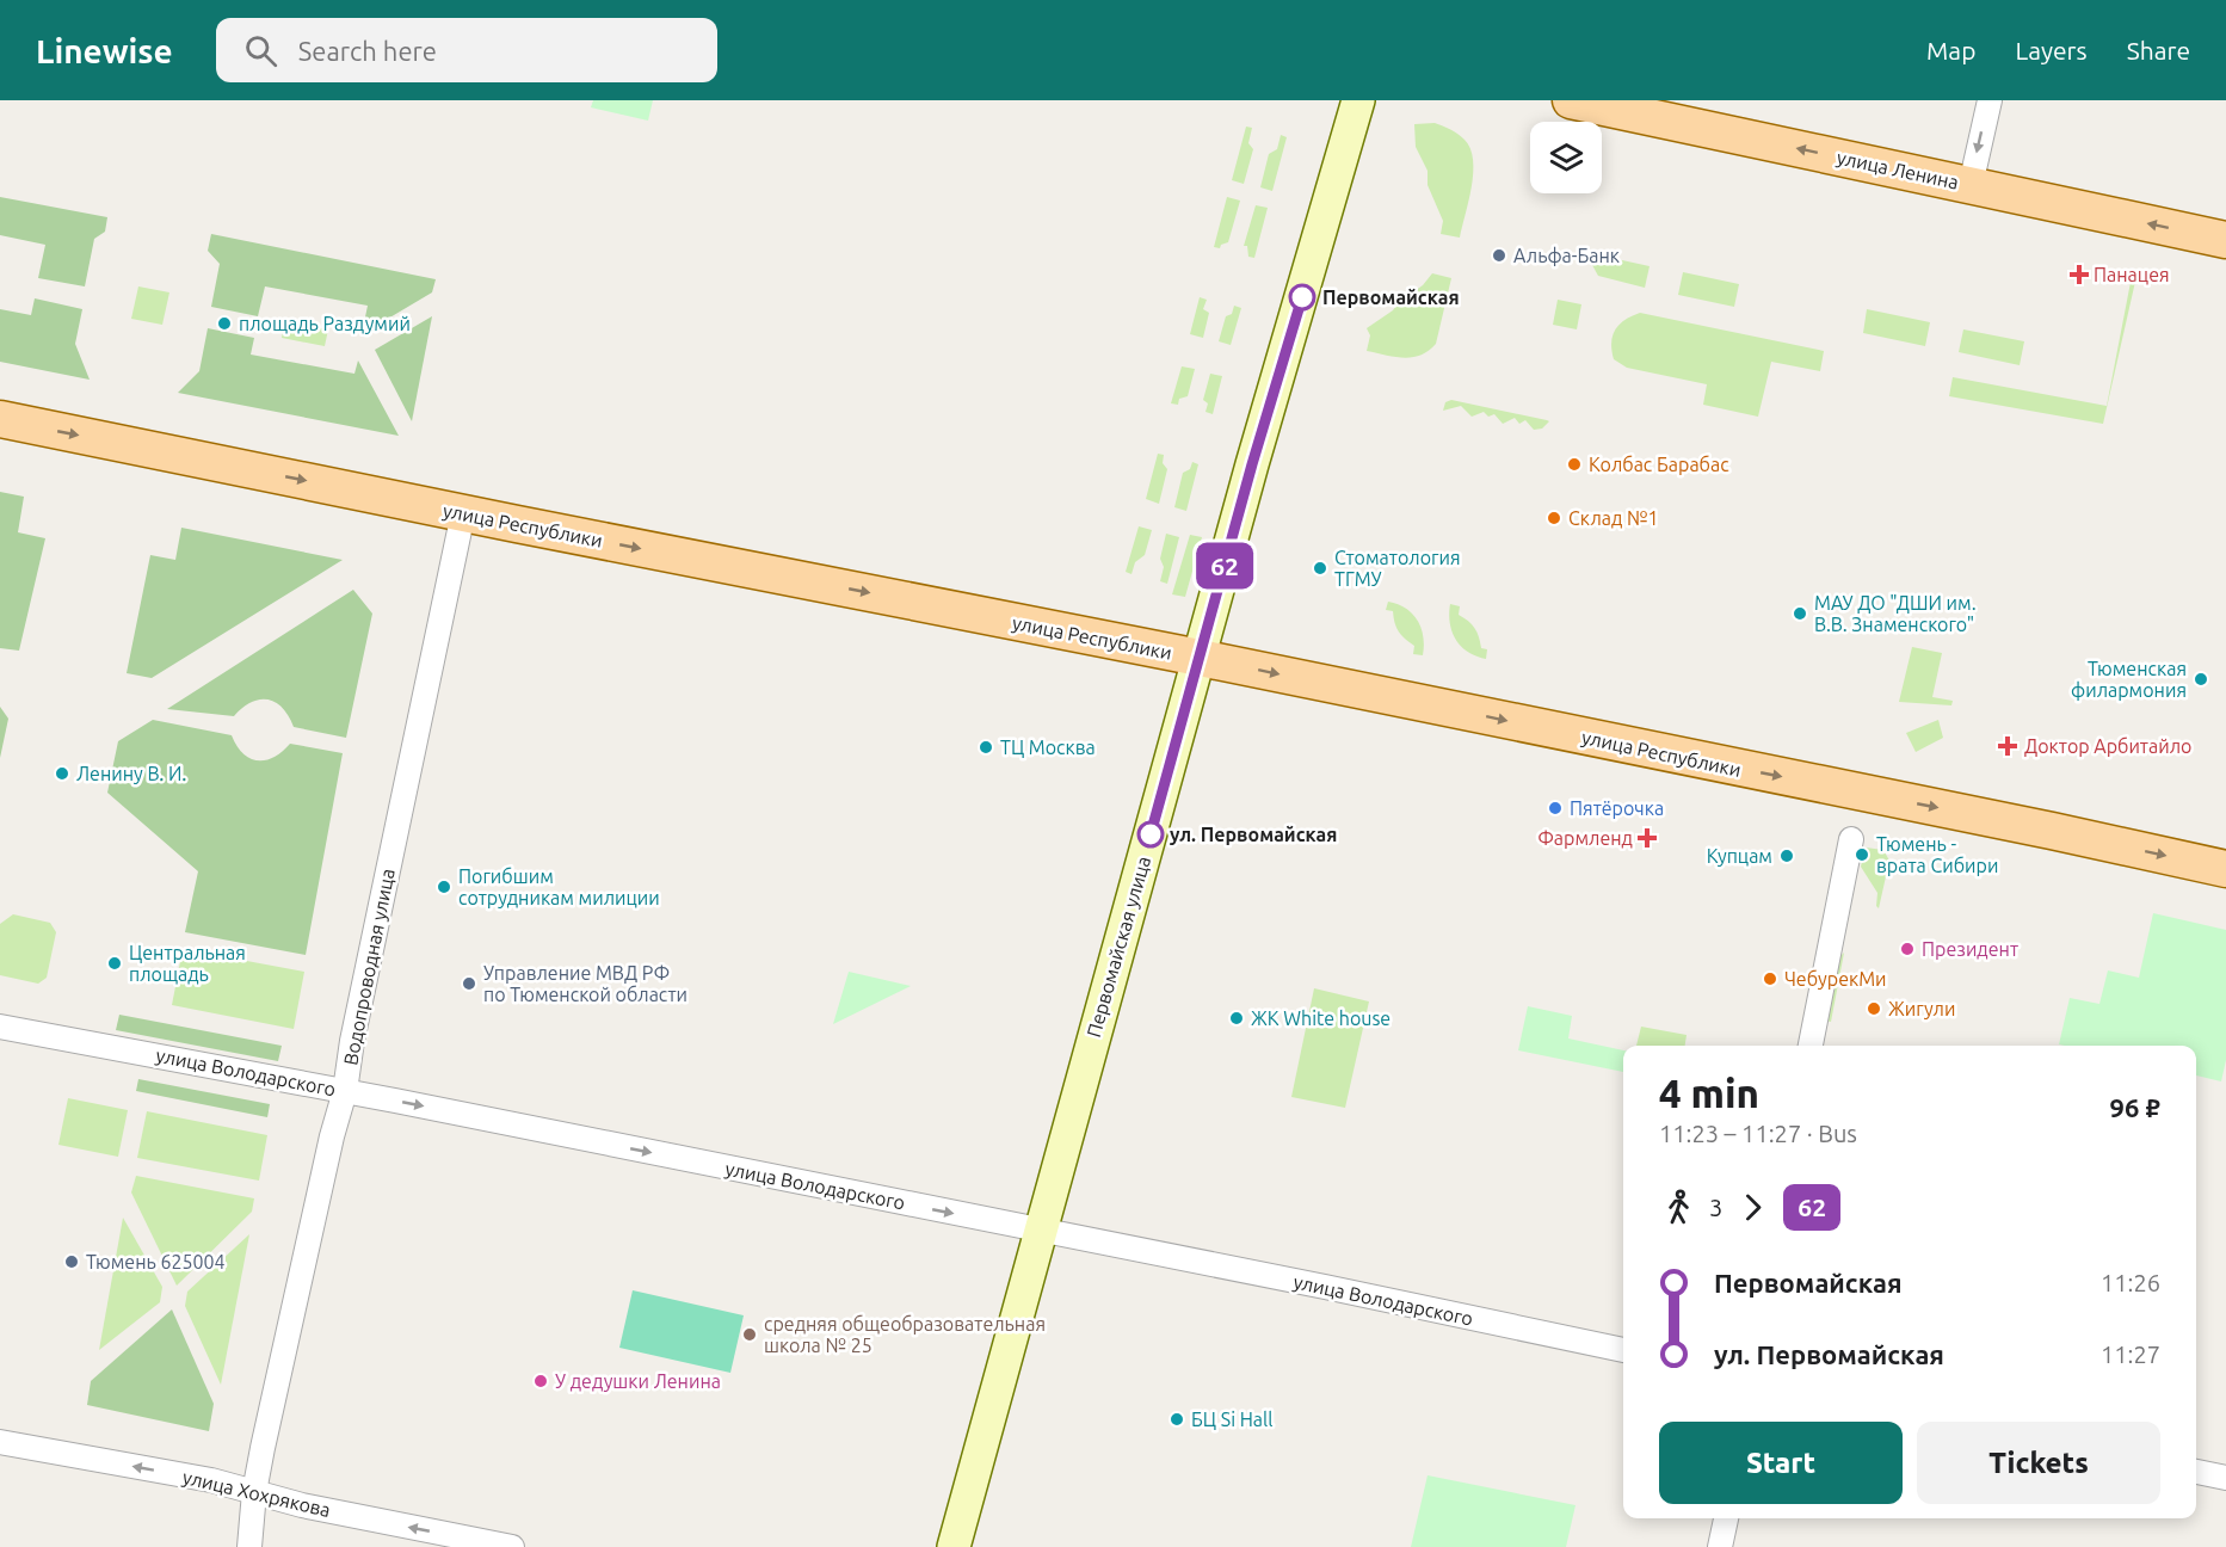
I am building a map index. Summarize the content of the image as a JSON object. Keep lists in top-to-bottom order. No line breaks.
{"streets":{"main road":["улица Ленина","улица Республики"],"street":["Первомайская улица","Водопроводная улица","улица Володарского","улица Хохрякова"]},"crossings":[["улица Республики","Первомайская улица"],["улица Республики","Водопроводная улица"],["Первомайская улица","улица Володарского"],["Водопроводная улица","улица Володарского"],["Водопроводная улица","улица Хохрякова"]],"one_way":["улица Ленина","улица Республики","улица Володарского","улица Хохрякова"],"places":{"other":["Альфа-Банк","Первомайская","площадь Раздумий","Колбас Барабас","Склад №1","Стоматология ТГМУ","МАУ ДО \"ДШИ им. В.В. Знаменского\"","Тюменская филармония","ТЦ Москва","Ленину В. И.","Пятёрочка","ул. Первомайская","Тюмень - врата Сибири","Купцам","Погибшим сотрудникам милиции","Президент","Центральная площадь","ЧебурекМи","Управление МВД РФ по Тюменской области","Жигули","ЖК White house","Тюмень 625004","средняя общеобразовательная школа № 25","У дедушки Ленина","БЦ Si Hall"],"health":["Панацея","Доктор Арбитайло","Фармленд"]},"lines":["bus line 62"],"page":{"header":"Linewise","search":"Search here","nav":["Map","Layers","Share"],"on_map":"62","heading":["4 min","11:23 – 11:27 · Bus","96 ₽"],"legs":["3","62"],"list":[{"name":"Первомайская","value":"11:26"},{"name":"ул. Первомайская","value":"11:27"}],"buttons":["Start","Tickets"]}}
